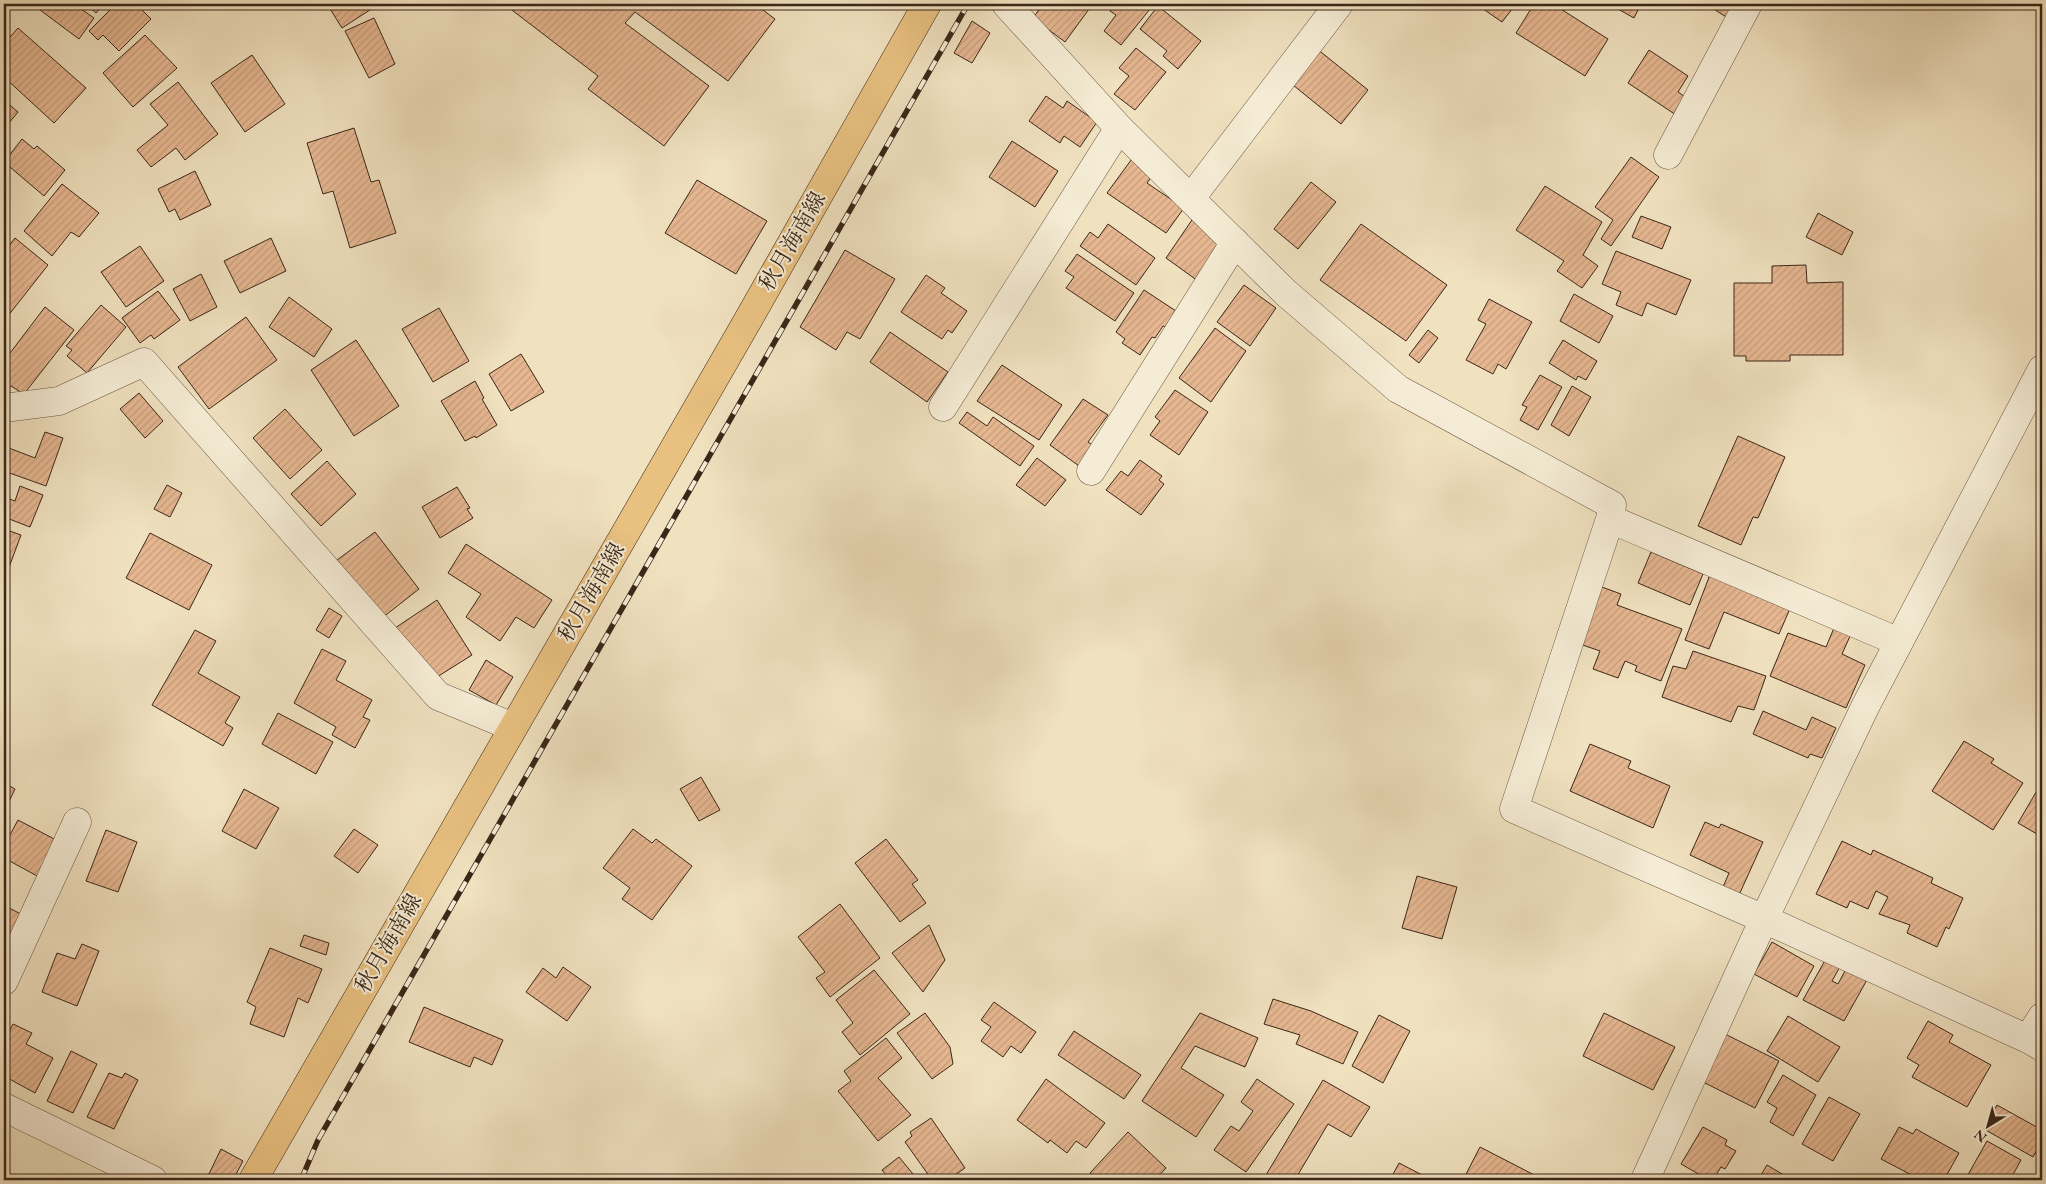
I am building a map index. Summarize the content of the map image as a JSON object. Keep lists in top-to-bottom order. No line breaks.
{"streets":{"main road":["秋月海南線"]},"north":"bottom left"}
